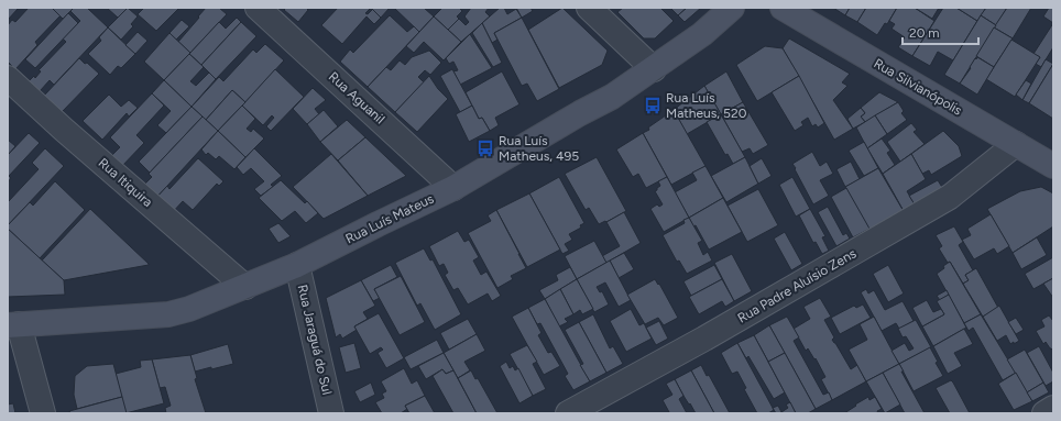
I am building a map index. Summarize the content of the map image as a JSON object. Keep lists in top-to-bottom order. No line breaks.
{"streets":{"main road":["Rua Silvianópolis","Rua Luís Mateus"],"street":["Rua Aguanil","Rua Itiquira","Rua Padre Aluísio Zens","Rua Jaraguá do Sul"]},"crossings":[["Rua Silvianópolis","Rua Padre Aluísio Zens"],["Rua Aguanil","Rua Luís Mateus"],["Rua Itiquira","Rua Luís Mateus"],["Rua Luís Mateus","Rua Jaraguá do Sul"]],"places":{"bus stop":["Rua Luís Matheus, 520","Rua Luís Matheus, 495"]},"scale_bar":"20 m"}
